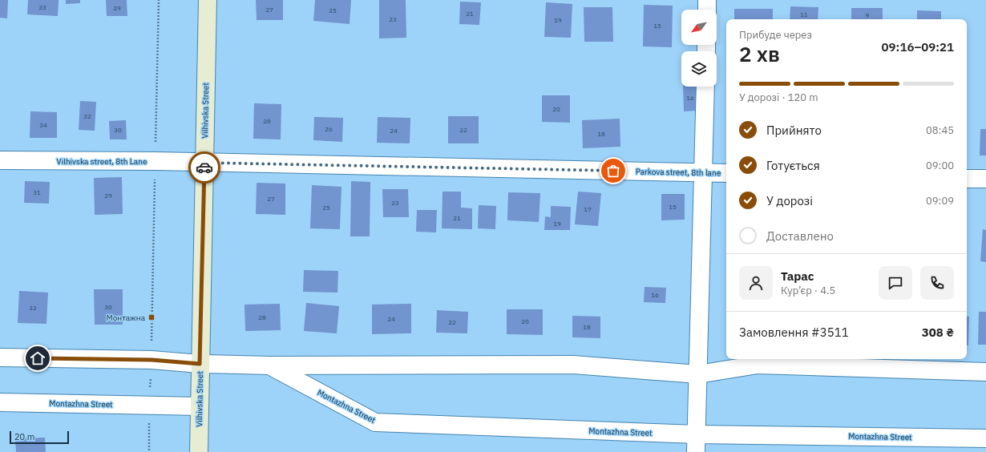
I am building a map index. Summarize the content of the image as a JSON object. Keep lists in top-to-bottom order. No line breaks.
{"streets":{"street":["Vilhivska Street","Vilhivska street, 8th Lane","Parkova street, 8th lane","Montazhna Street"]},"crossings":[["Vilhivska Street","Vilhivska street, 8th Lane"],["Vilhivska Street","Parkova street, 8th lane"],["Vilhivska Street","Montazhna Street"],["Vilhivska street, 8th Lane","Parkova street, 8th lane"]],"places":{"transit":["Монтажна"]},"house_numbers":["33","29","27","25","21","11","9","23","19","15","16","20","32","28","34","26","30","22","24","18","31","29","27","23","15","25","17","21","19","16","30","32","28","24","20","22","18"],"scale_bar":"20 m","north":"bottom left","page":{"heading":["2 хв","Прибуде через","09:16–09:21"],"panel":["Тарас","Кур’єр · 4.5","Замовлення #3511","308 ₴"],"bar":"У дорозі · 120 m","list":[["Прийнято","08:45"],["Готується","09:00"],["У дорозі","09:09"],"Доставлено"],"scale":"20 m"}}
